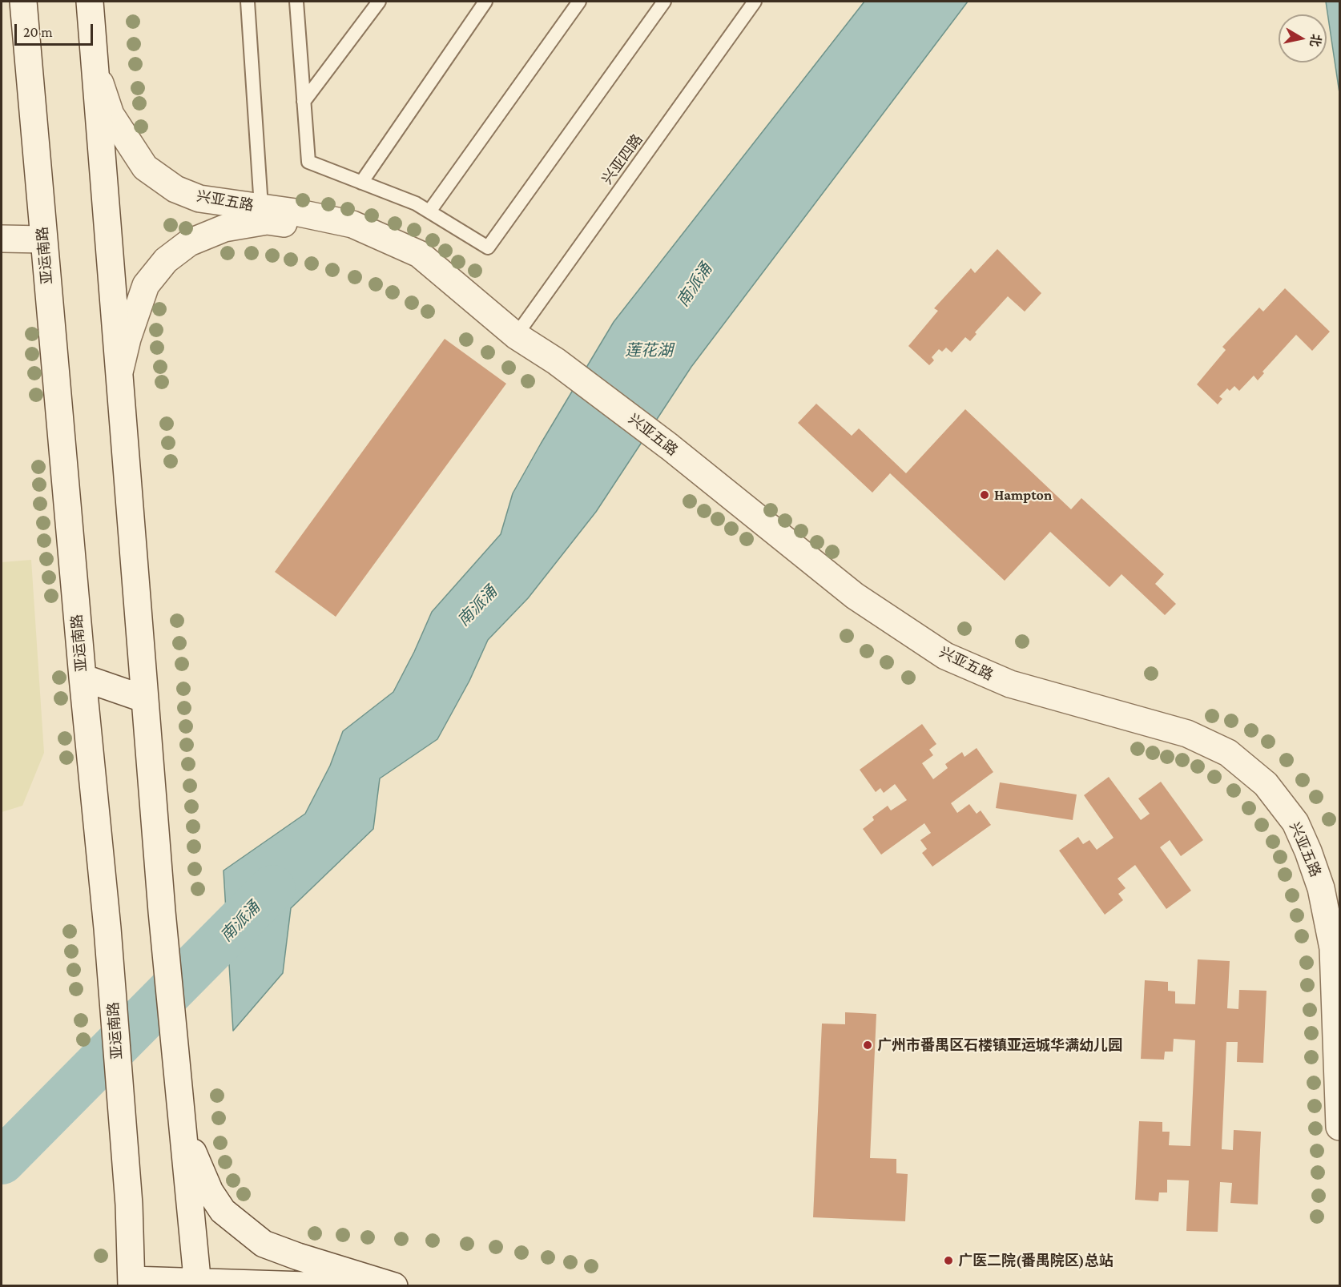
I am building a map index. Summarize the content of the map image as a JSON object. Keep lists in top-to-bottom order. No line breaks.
{"streets":{"street":["兴亚五路","亚运南路"],"lane":["兴亚四路"]},"crossings":[["兴亚四路","兴亚五路"]],"water":["南派涌","莲花湖"],"places":["Hampton","广州市番禺区石楼镇亚运城华满幼儿园","广医二院(番禺院区)总站"],"scale_bar":"20 m","north":"right"}
